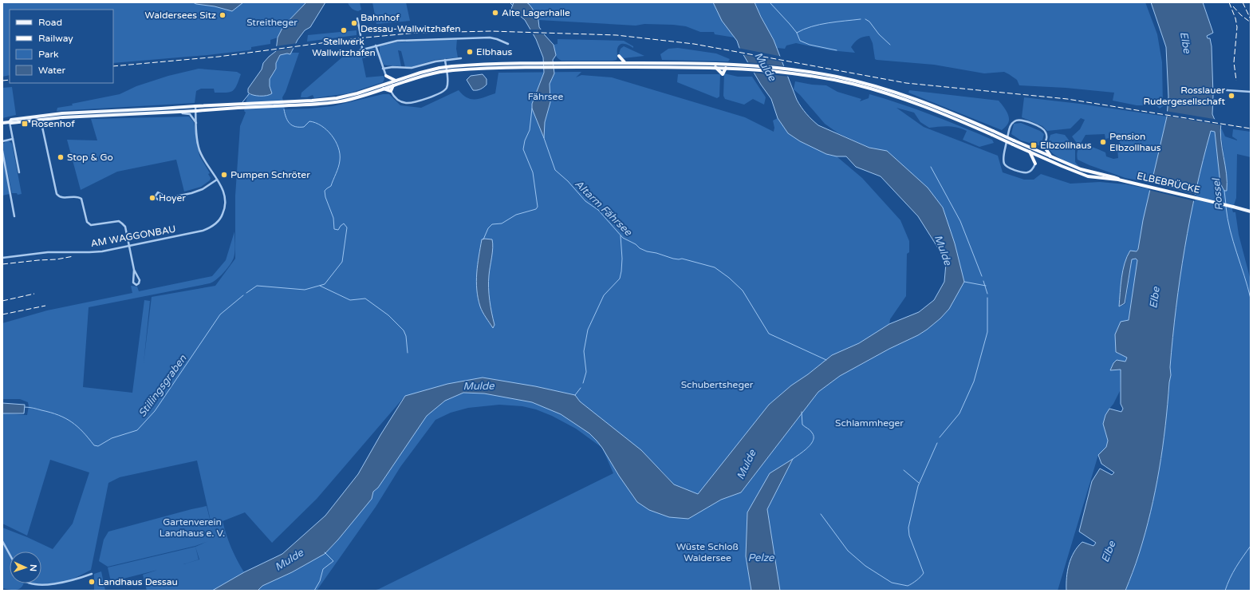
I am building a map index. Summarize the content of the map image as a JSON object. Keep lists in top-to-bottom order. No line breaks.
{"streets":{"highway":["ELBEBRÜCKE"],"street":["AM WAGGONBAU"]},"water":["Elbe","Mulde","Rossel","Altarm Fährsee","Stillingsgraben","Pelze"],"parks":["Streitheger","Fährsee","Schubertsheger","Schlammheger","Gartenverein Landhaus e. V.","Wüste Schloß Waldersee"],"places":{"other":["Alte Lagerhalle","Waldersees Sitz","Bahnhof Dessau-Wallwitzhafen","Stellwerk Wallwitzhafen","Elbhaus","Rosslauer Rudergesellschaft","Pension Elbzollhaus","Stop & Go","Pumpen Schröter","Hoyer","Landhaus Dessau"],"transit":["Rosenhof","Elbzollhaus"]},"legend":["Road","Railway","Park","Water"],"north":"right"}
